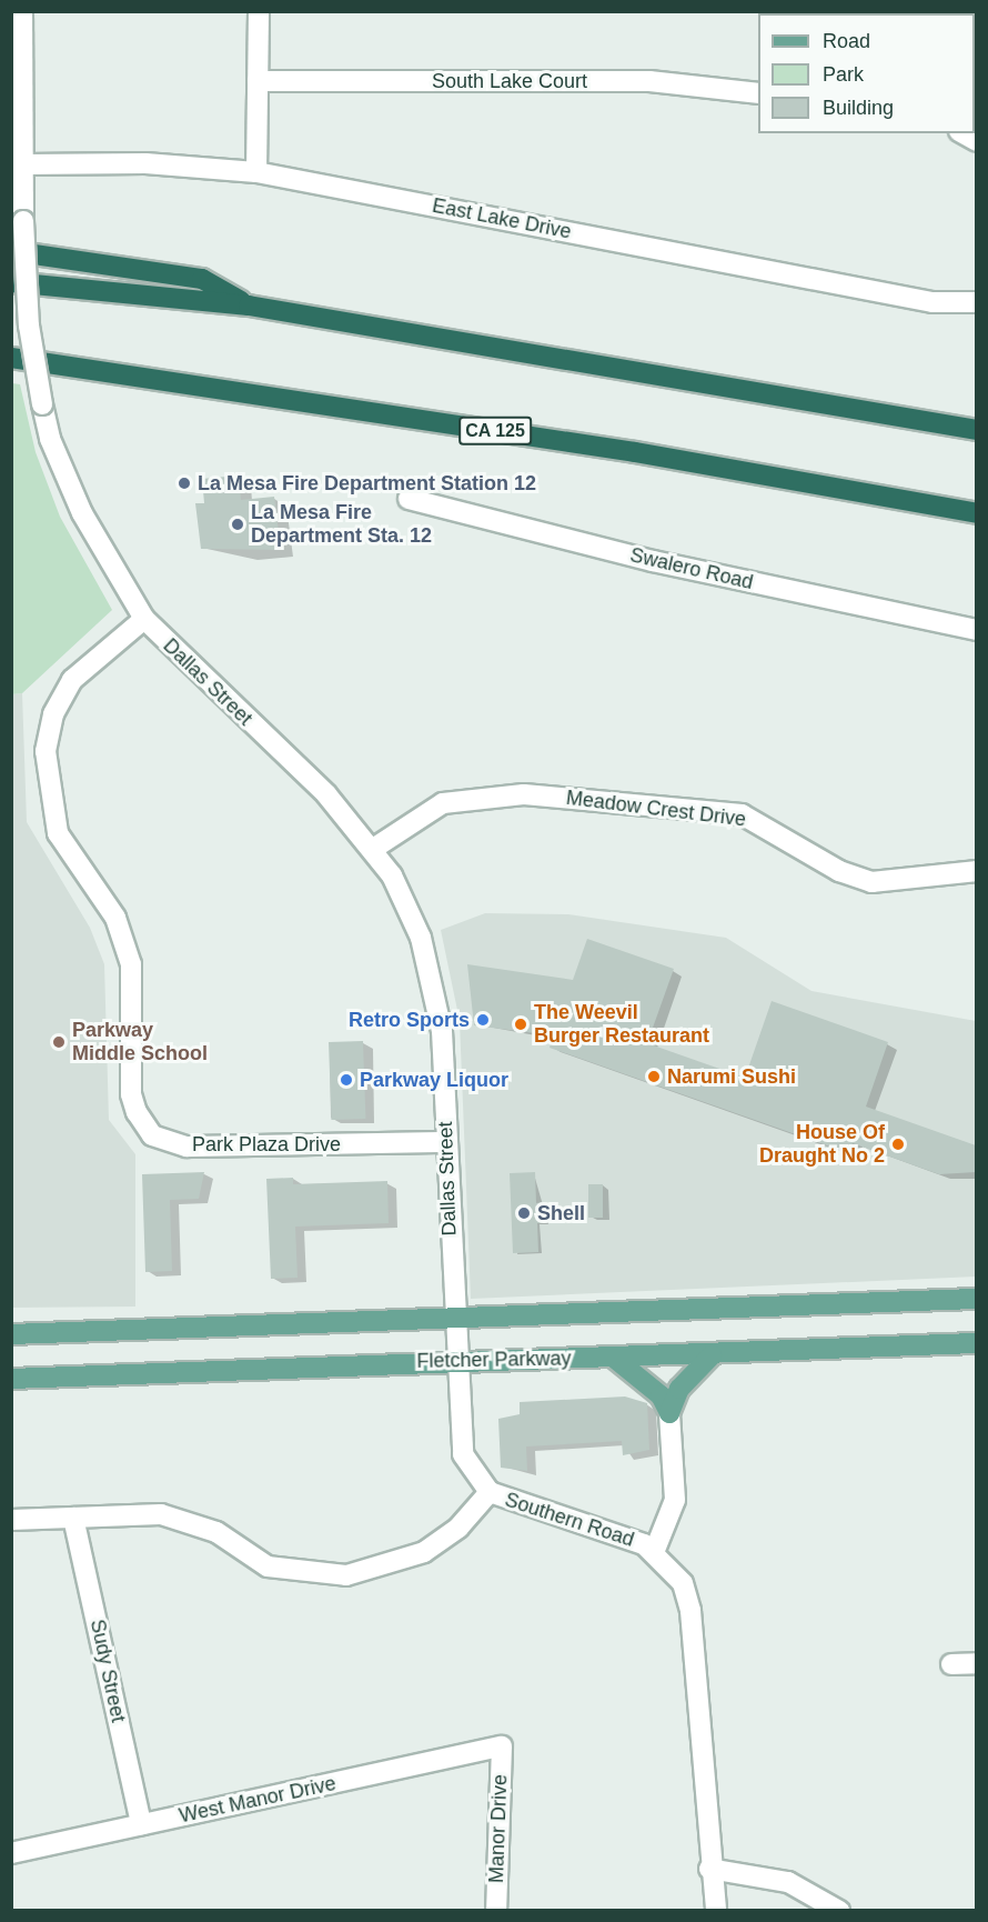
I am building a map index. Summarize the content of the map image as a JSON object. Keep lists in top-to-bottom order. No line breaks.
{"streets":{"highway":["CA 125"],"main road":["Fletcher Parkway"],"street":["South Lake Court","East Lake Drive","Swalero Road","Dallas Street","Meadow Crest Drive","Park Plaza Drive","Southern Road","Sudy Street","West Manor Drive","Manor Drive"]},"crossings":[["East Lake Drive","Dallas Street"],["Dallas Street","Meadow Crest Drive"],["Dallas Street","Park Plaza Drive"],["Dallas Street","Fletcher Parkway"],["Dallas Street","Southern Road"],["Fletcher Parkway","Southern Road"],["Sudy Street","West Manor Drive"],["West Manor Drive","Manor Drive"]],"places":["La Mesa Fire Department Station 12","La Mesa Fire Department Sta. 12","Retro Sports","The Weevil Burger Restaurant","Parkway Middle School","Narumi Sushi","Parkway Liquor","House Of Draught No 2","Shell"],"legend":["Road","Park","Building"]}
